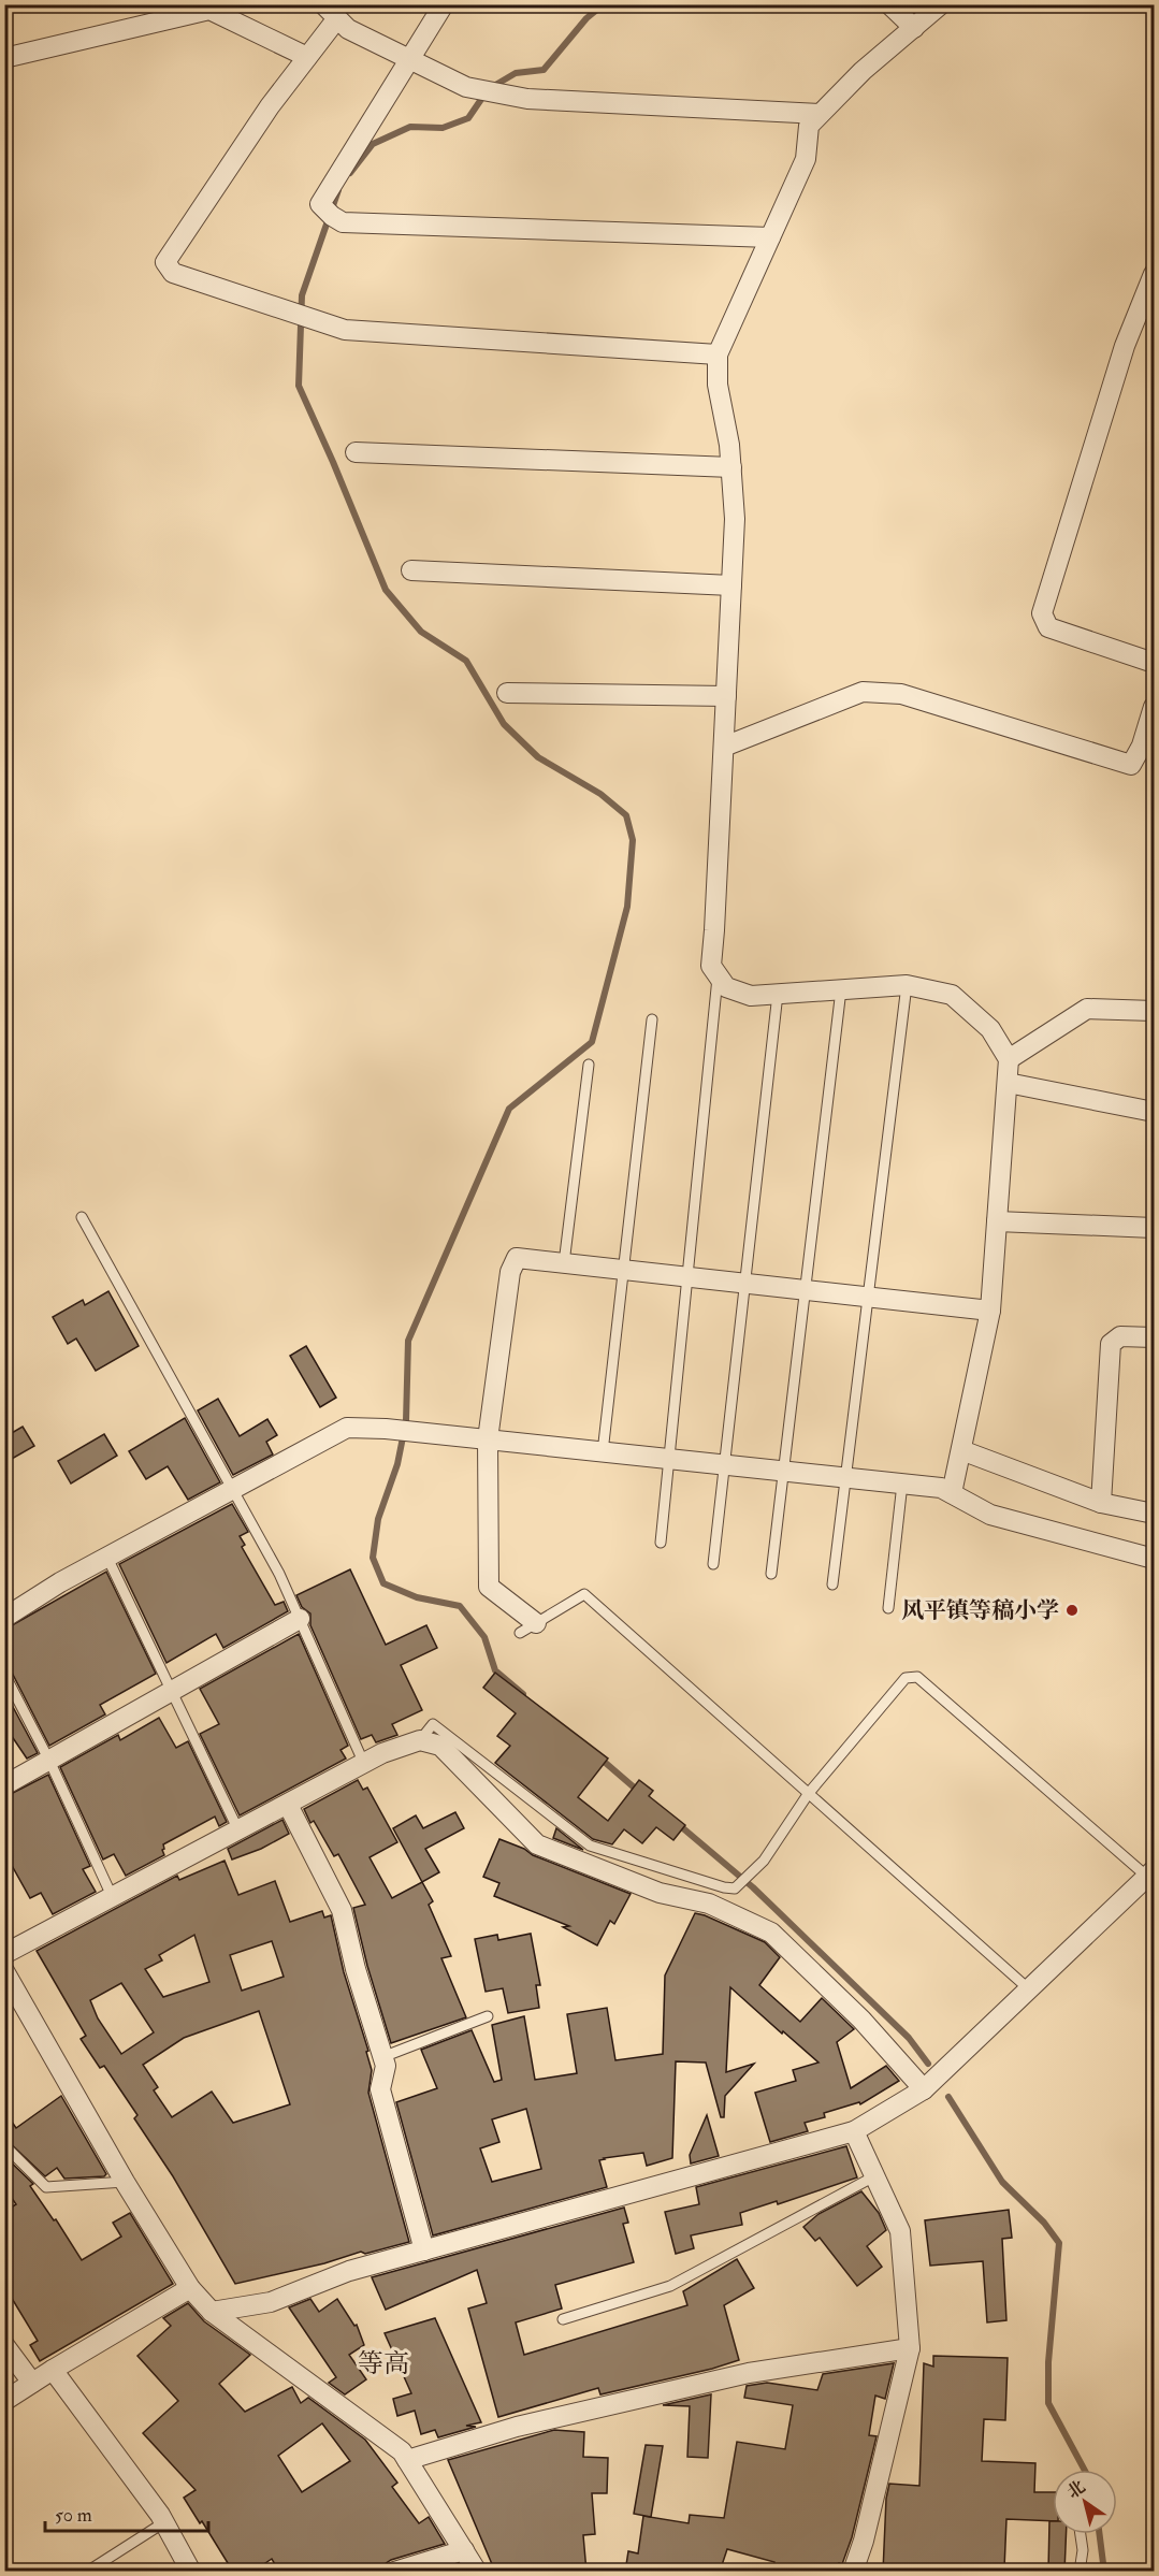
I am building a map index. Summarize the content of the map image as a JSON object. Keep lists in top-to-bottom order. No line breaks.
{"districts":["等高"],"places":["风平镇等稿小学"],"scale_bar":"50 m","north":"top left"}
